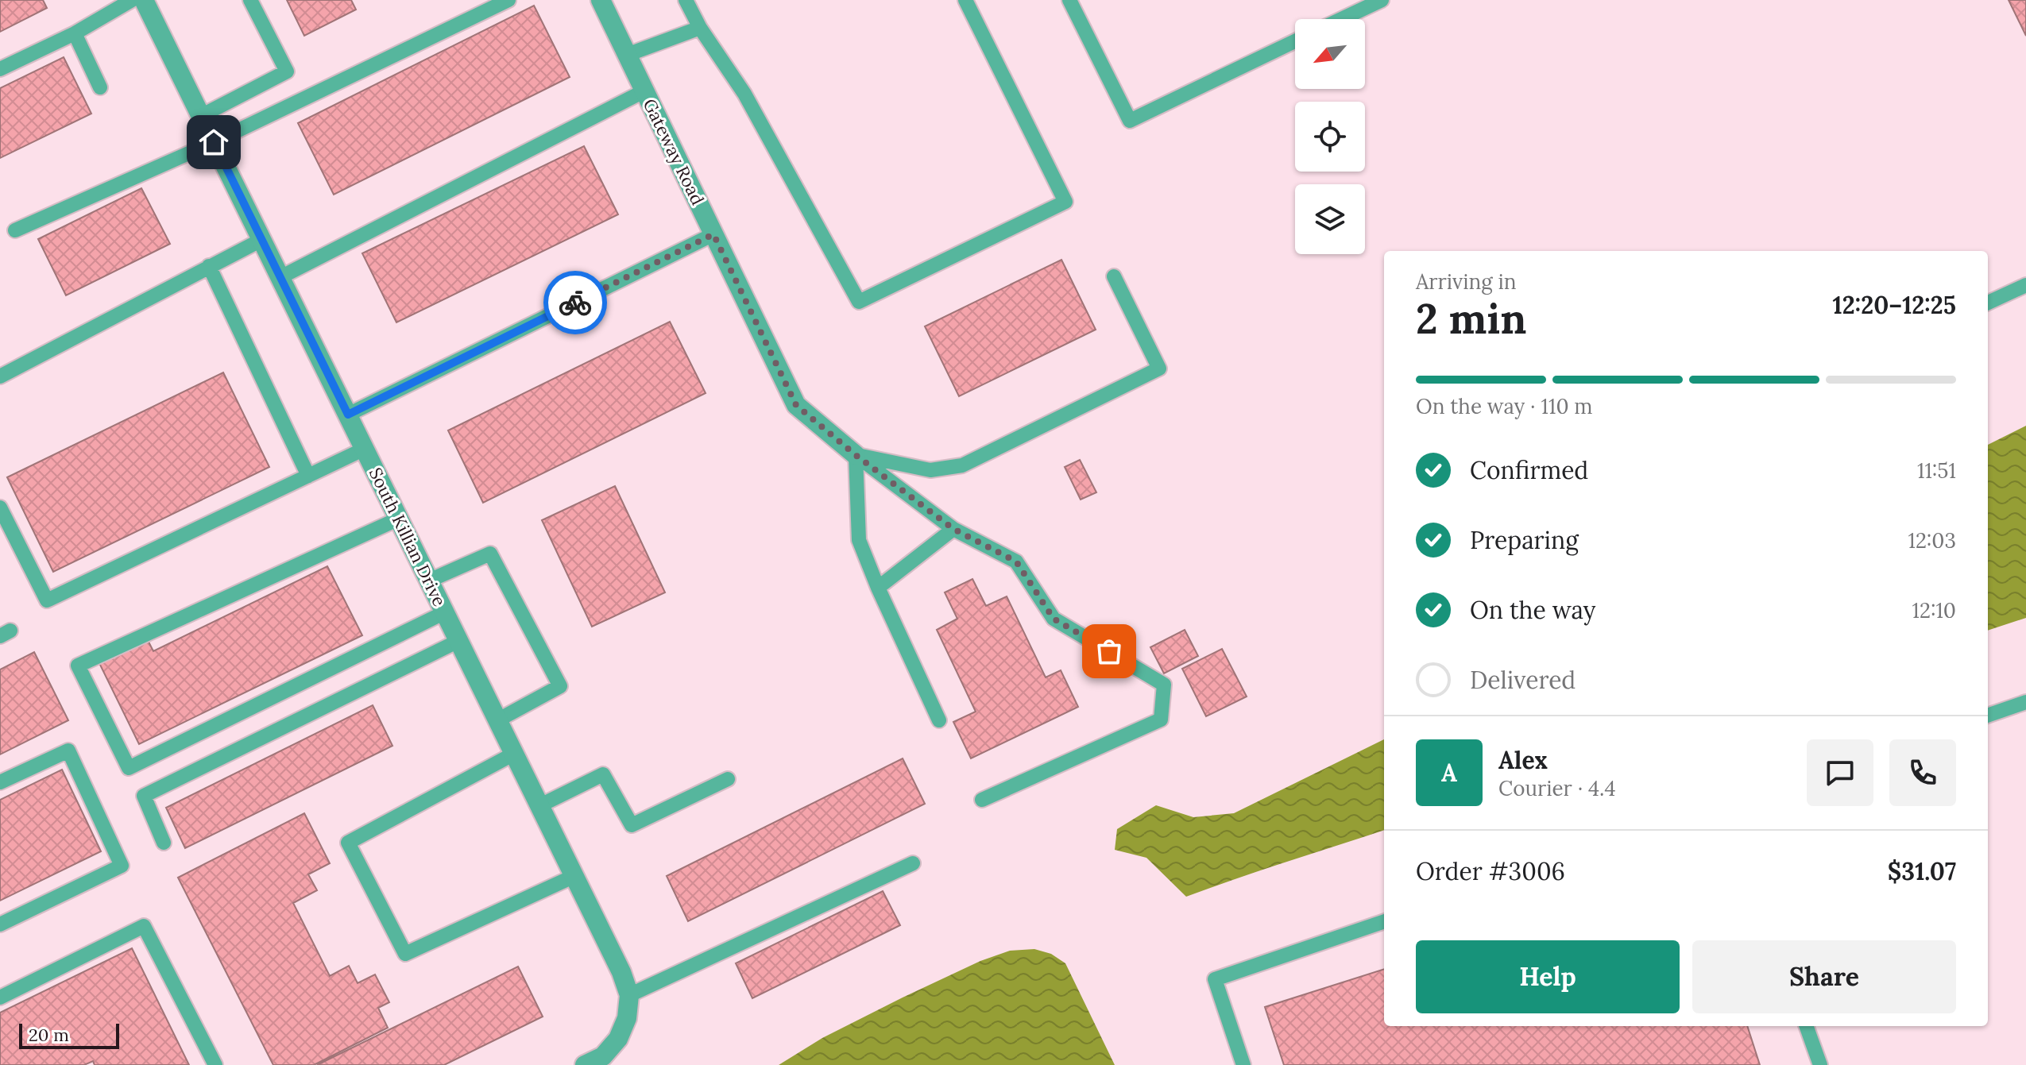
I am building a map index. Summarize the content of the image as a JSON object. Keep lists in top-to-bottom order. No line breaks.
{"streets":{"street":["Gateway Road","South Killian Drive"]},"scale_bar":"20 m","north":"bottom left","page":{"heading":["2 min","Arriving in","12:20–12:25"],"panel":["Alex","Courier · 4.4","Order #3006","$31.07"],"bar":"On the way · 110 m","list":[["Confirmed","11:51"],["Preparing","12:03"],["On the way","12:10"],"Delivered"],"round":"A","buttons":["Help","Share"],"scale":"20 m"}}
